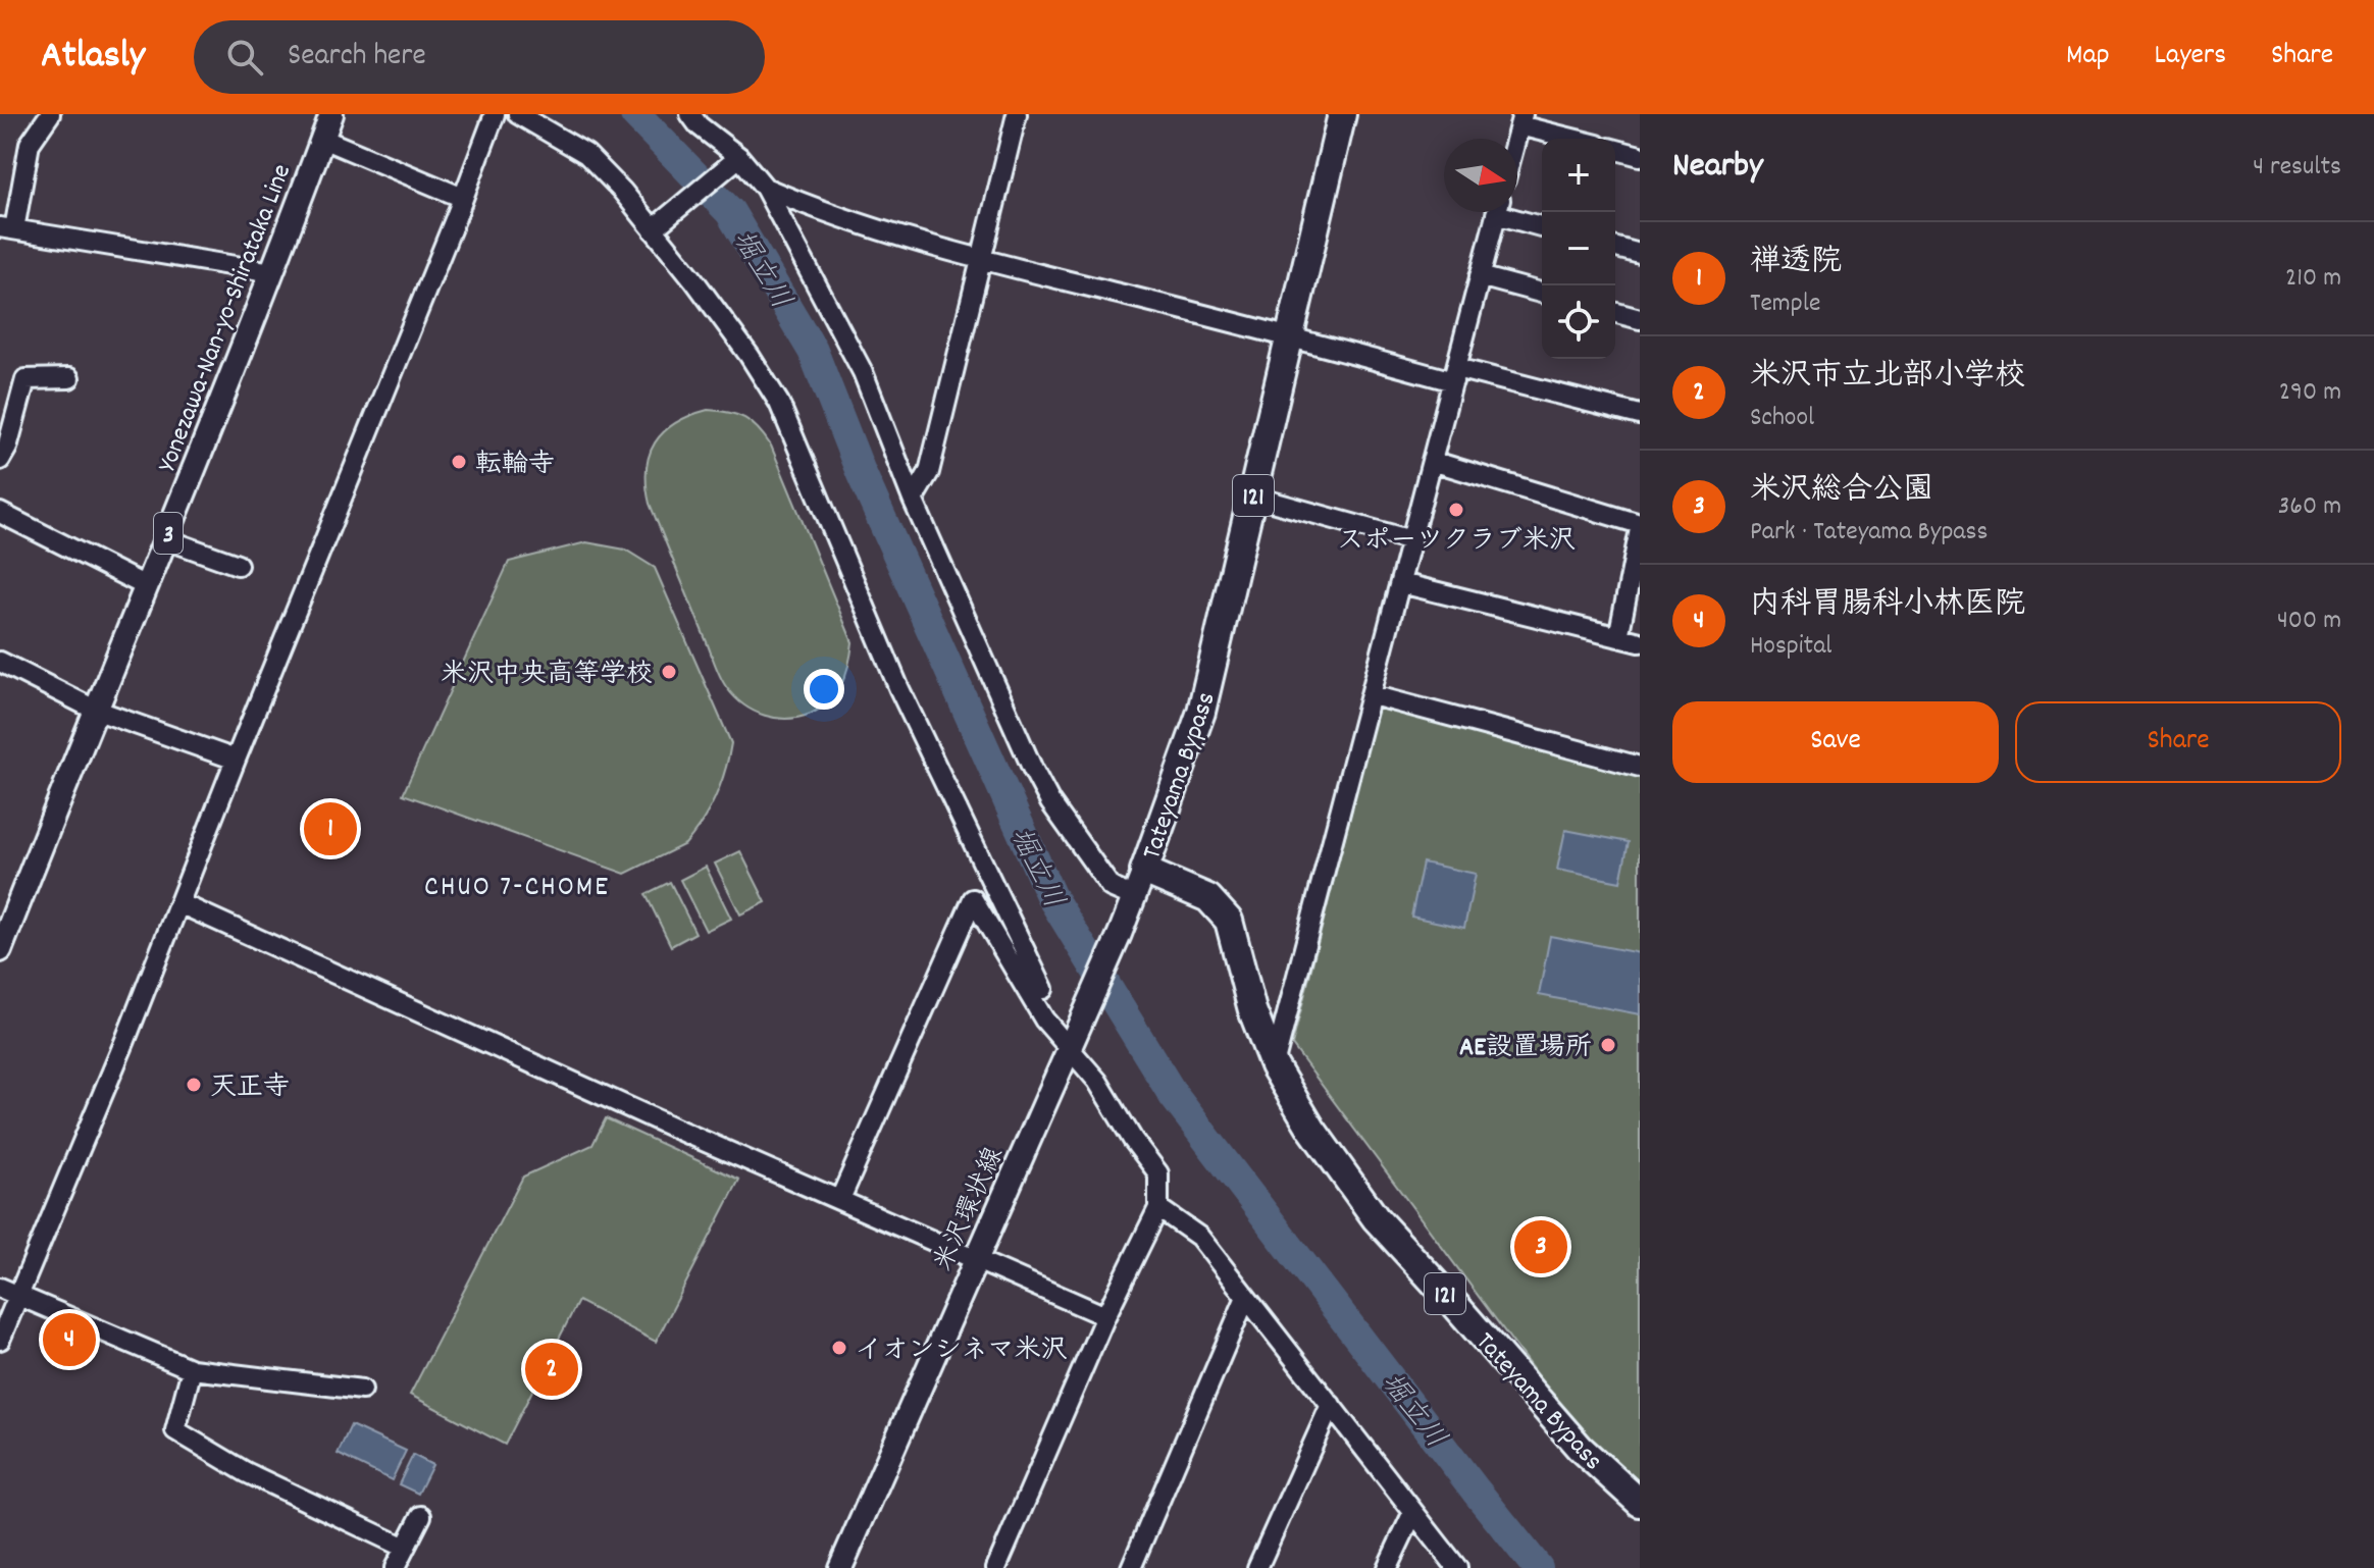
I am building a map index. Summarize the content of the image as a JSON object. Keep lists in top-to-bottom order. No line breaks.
{"streets":{"highway":["121","Tateyama Bypass"],"main road":["Yonezawa-Nan-yo-Shirataka Line","3","米沢環状線"]},"crossings":[["Tateyama Bypass","米沢環状線"]],"districts":["CHUO 7-CHOME"],"water":["堀立川"],"places":["転輪寺","スポーツクラブ米沢","米沢中央高等学校","AE設置場所","天正寺","イオンシネマ米沢"],"north":"right","page":{"header":"Atlasly","search":"Search here","nav":["Map","Layers","Share"],"heading":["Nearby","4 results"],"map_buttons":["+","−"],"list":[{"mark":"1","name":"禅透院","note":"Temple","value":"210 m"},{"mark":"2","name":"米沢市立北部小学校","note":"School","value":"290 m"},{"mark":"3","name":"米沢総合公園","note":"Park · Tateyama Bypass","value":"360 m"},{"mark":"4","name":"内科胃腸科小林医院","note":"Hospital","value":"400 m"}],"buttons":["Save","Share"],"pins":["1","3","4","2"]}}
